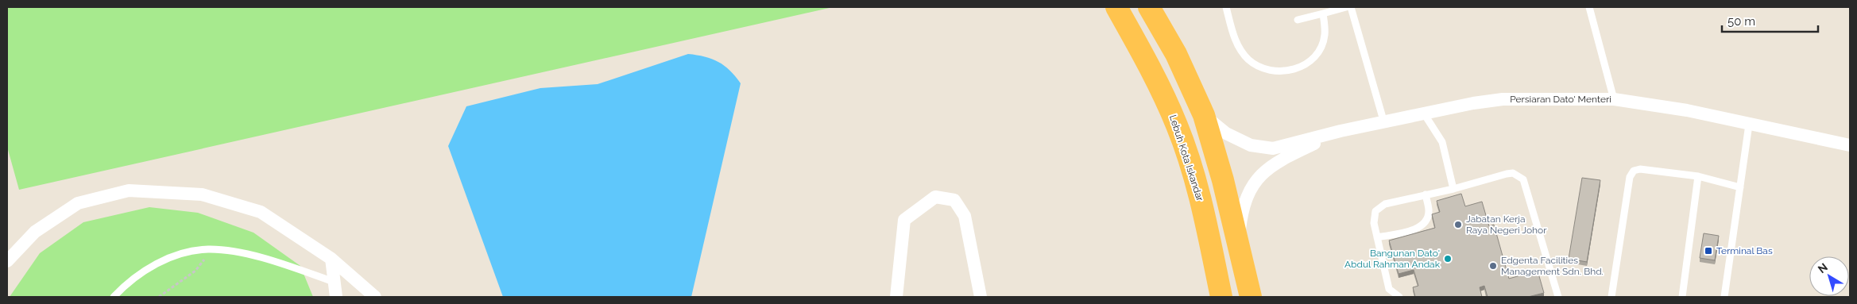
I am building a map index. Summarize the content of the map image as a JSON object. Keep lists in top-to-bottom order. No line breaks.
{"streets":{"highway":["Lebuh Kota Iskandar"],"street":["Persiaran Dato' Menteri"]},"places":{"other":["Jabatan Kerja Raya Negeri Johor","Bangunan Dato' Abdul Rahman Andak","Edgenta Facilities Management Sdn. Bhd."],"transit":["Terminal Bas"]},"scale_bar":"50 m","north":"top left"}
